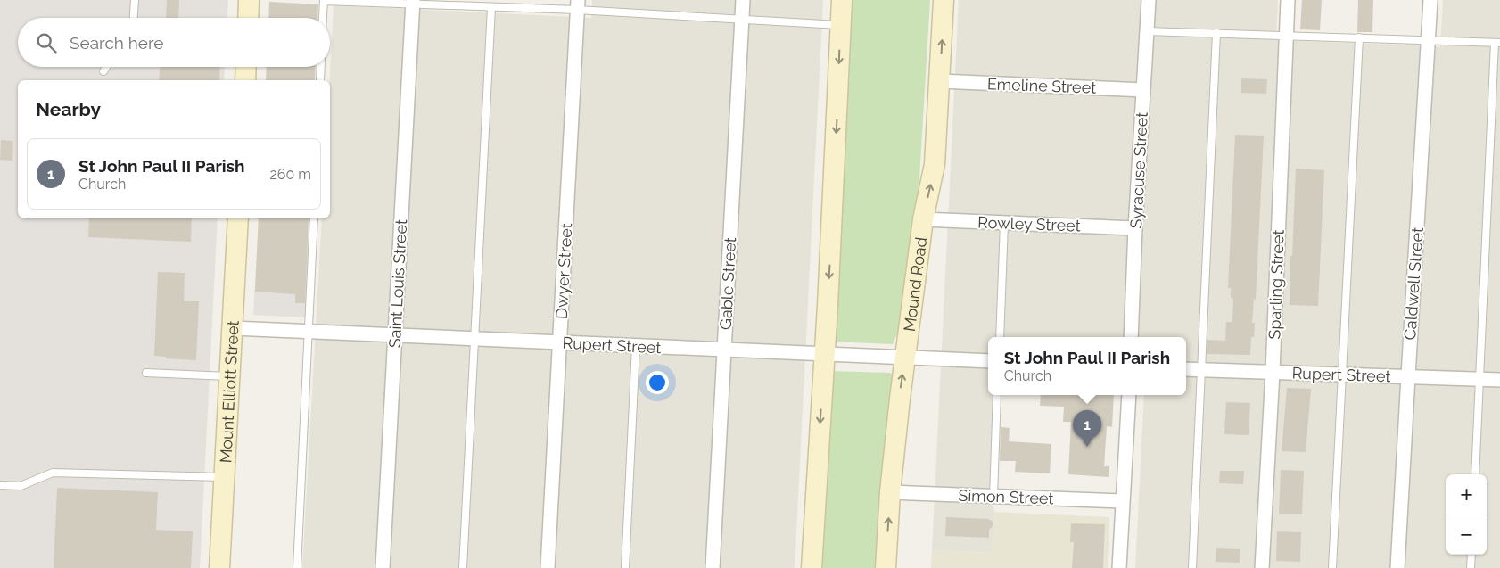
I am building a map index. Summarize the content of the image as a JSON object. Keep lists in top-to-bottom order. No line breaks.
{"streets":{"main road":["Mound Road","Mount Elliott Street"],"street":["Emeline Street","Syracuse Street","Rowley Street","Dwyer Street","Saint Louis Street","Gable Street","Caldwell Street","Sparling Street","Rupert Street","Simon Street"]},"crossings":[["Emeline Street","Syracuse Street"],["Emeline Street","Mound Road"],["Syracuse Street","Rowley Street"],["Rowley Street","Mound Road"],["Dwyer Street","Rupert Street"],["Saint Louis Street","Rupert Street"],["Gable Street","Rupert Street"],["Mound Road","Rupert Street"],["Mound Road","Simon Street"],["Caldwell Street","Rupert Street"],["Sparling Street","Rupert Street"],["Rupert Street","Mount Elliott Street"]],"page":{"search":"Search here","heading":"Nearby","list":[{"mark":"1","name":"St John Paul II Parish","note":"Church","value":"260 m"}],"popup":["St John Paul II Parish","Church"],"pins":"1","map_buttons":["+","−"]}}
